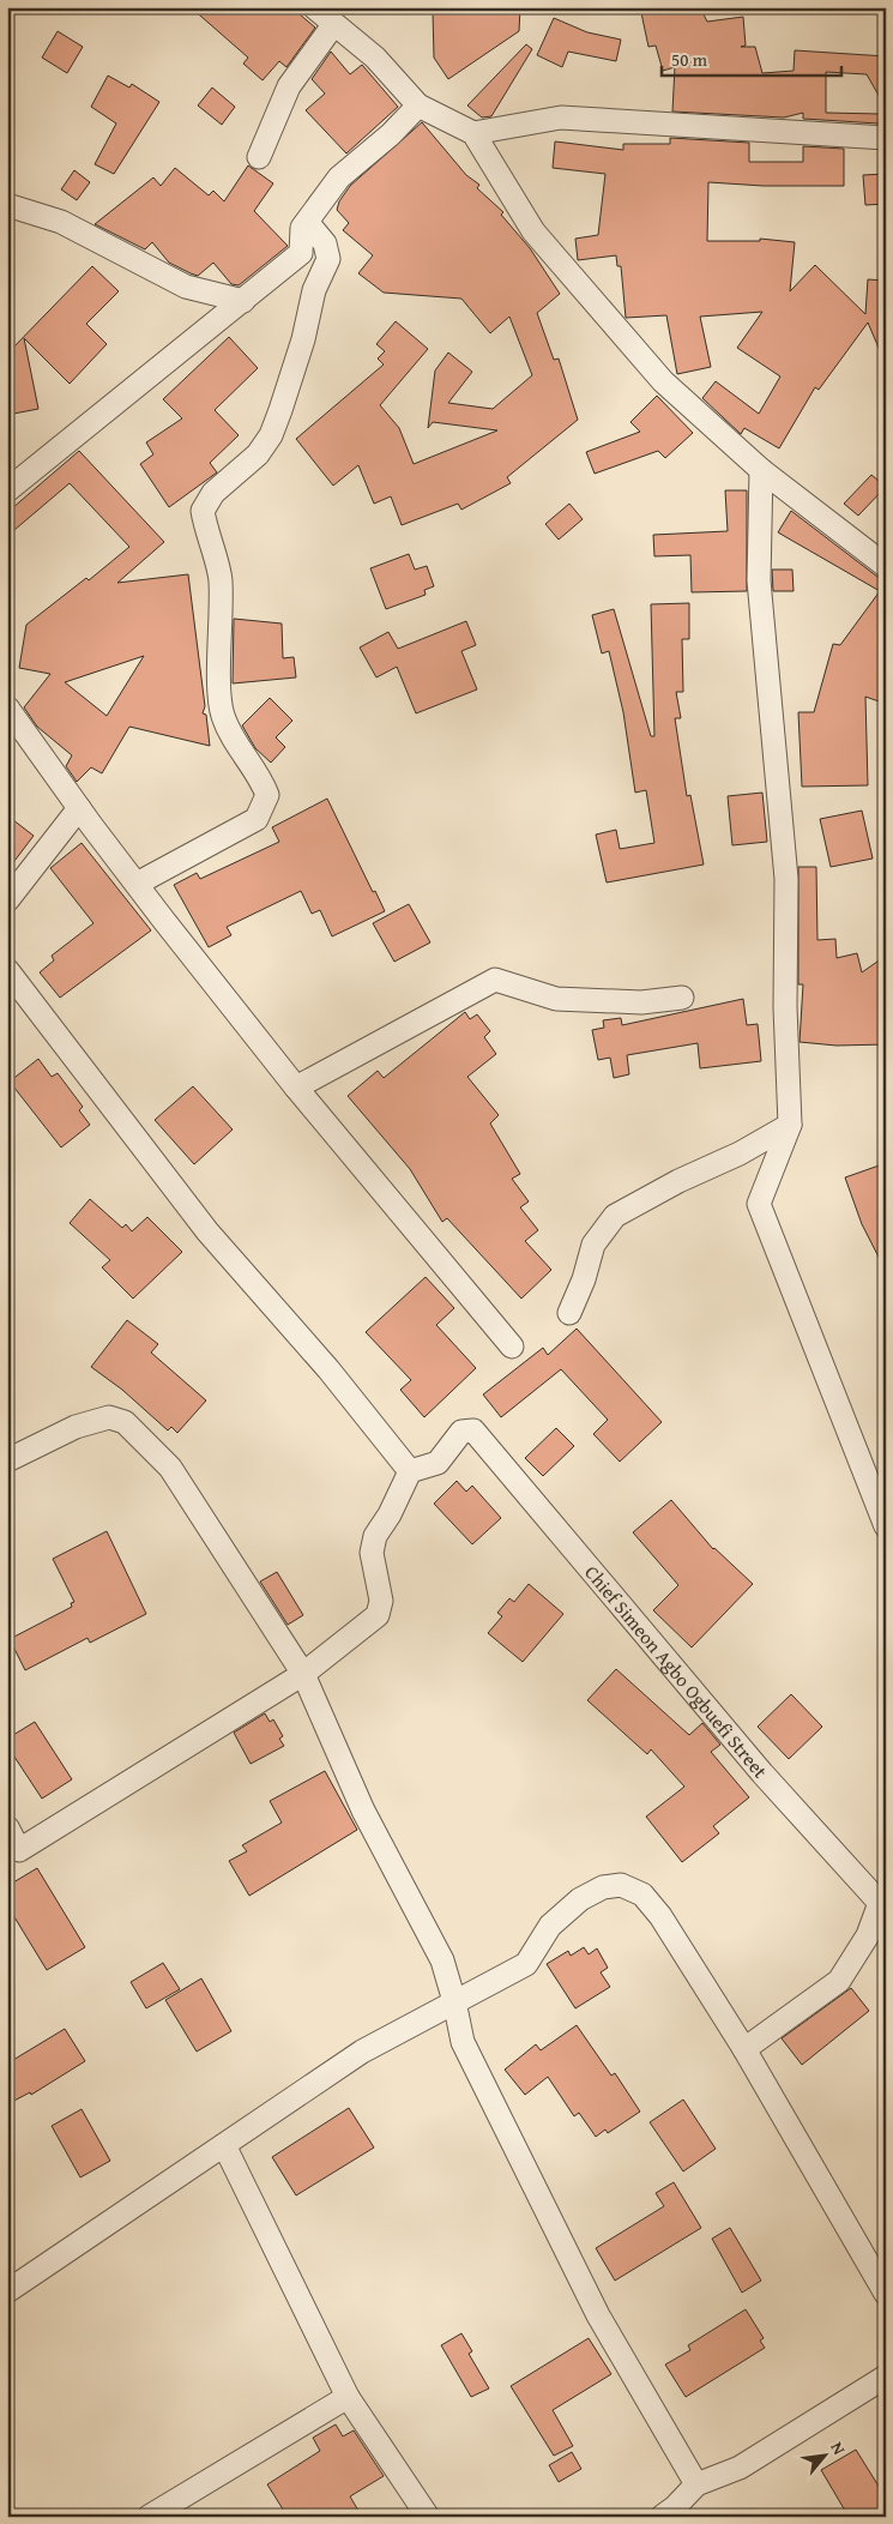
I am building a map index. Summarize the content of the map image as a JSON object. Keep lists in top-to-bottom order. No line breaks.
{"streets":{"street":["Chief Simeon Agbo Ogbuefi Street"]},"scale_bar":"50 m","north":"top right"}
